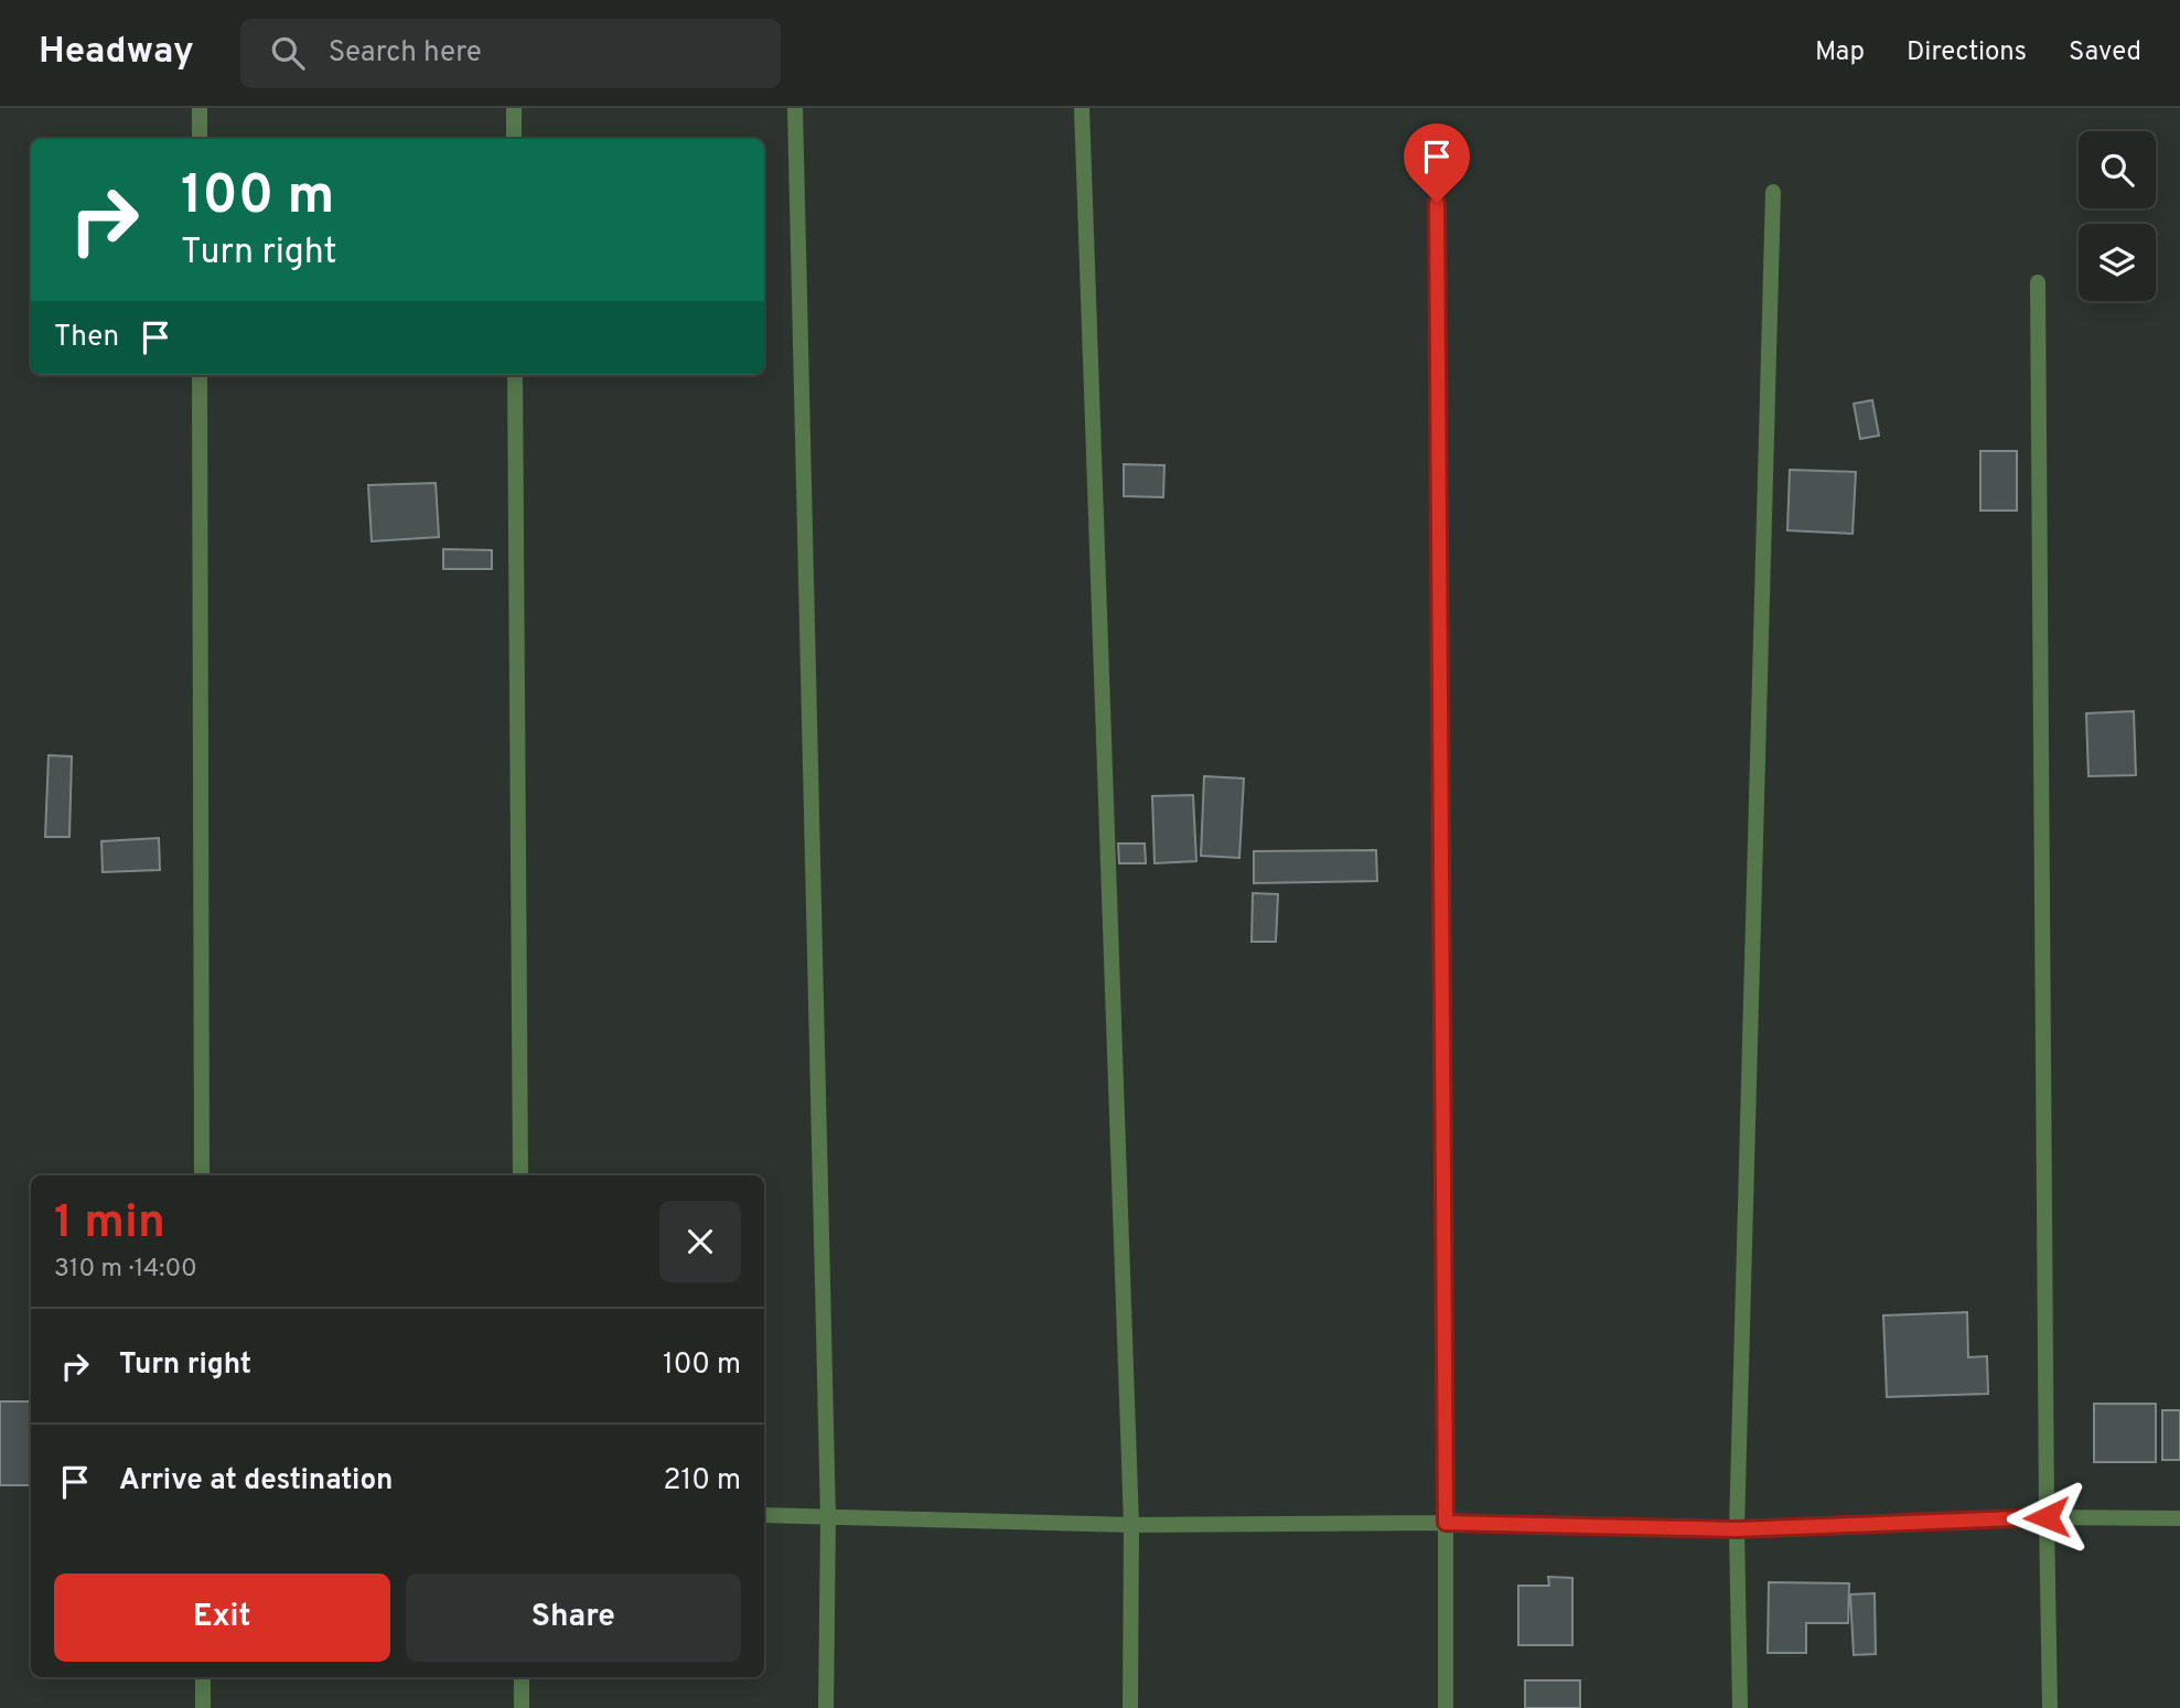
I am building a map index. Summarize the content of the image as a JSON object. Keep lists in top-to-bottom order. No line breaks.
{"page":{"header":"Headway","search":"Search here","nav":["Map","Directions","Saved"],"turn":["100 m","Turn right"],"then":"Then","heading":["1 min","310 m · 14:00"],"list":[{"name":"Turn right","value":"100 m"},{"name":"Arrive at destination","value":"210 m"}],"buttons":["Exit","Share"]}}
